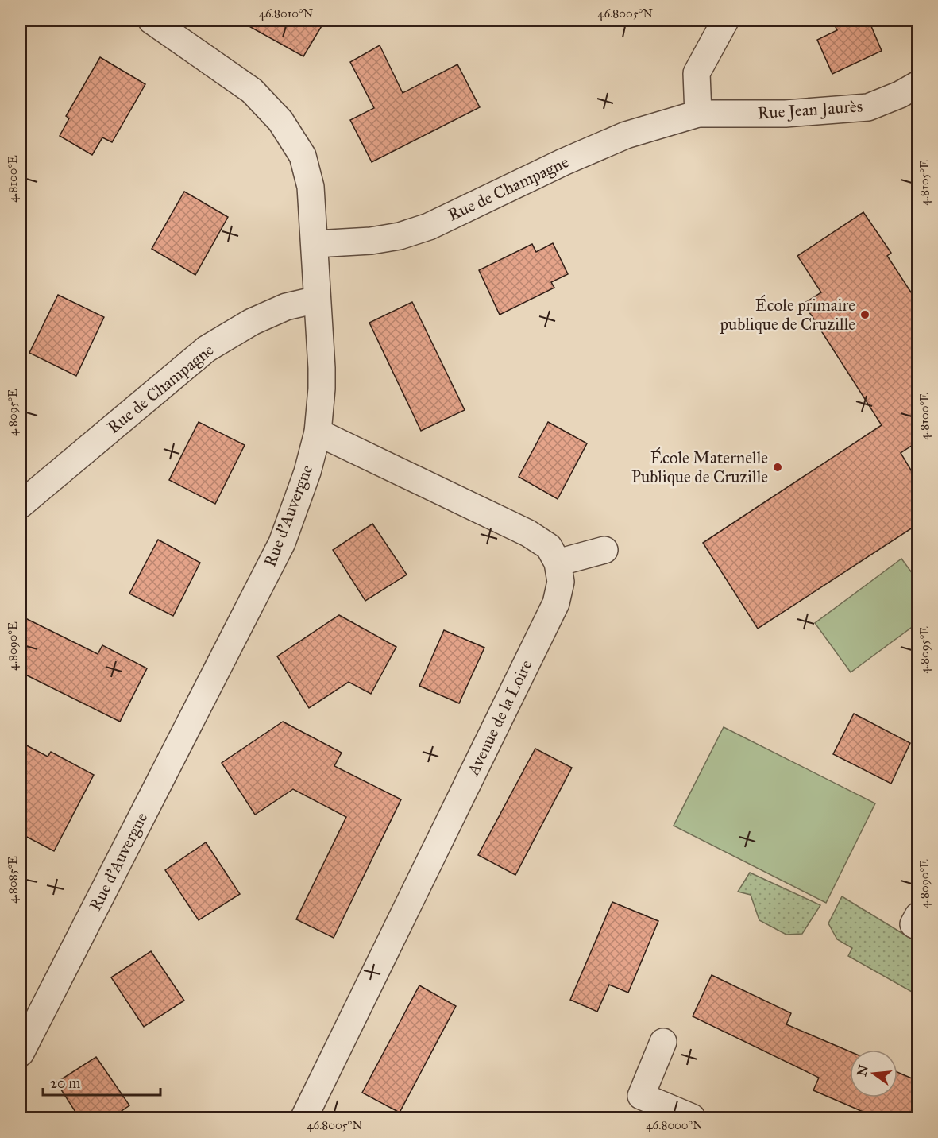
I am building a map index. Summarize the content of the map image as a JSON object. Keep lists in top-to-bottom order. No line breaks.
{"streets":{"street":["Rue Jean Jaurès","Rue de Champagne","Rue d'Auvergne","Avenue de la Loire"]},"crossings":[["Rue Jean Jaurès","Rue de Champagne"],["Rue de Champagne","Rue d'Auvergne"],["Rue d'Auvergne","Avenue de la Loire"]],"places":["École primaire publique de Cruzille","École Maternelle Publique de Cruzille"],"scale_bar":"20 m","north":"left","coordinates":["46.8010°N","46.8005°N","4.8100°E","4.8105°E","4.8095°E","4.8090°E","4.8085°E","46.8000°N"]}
